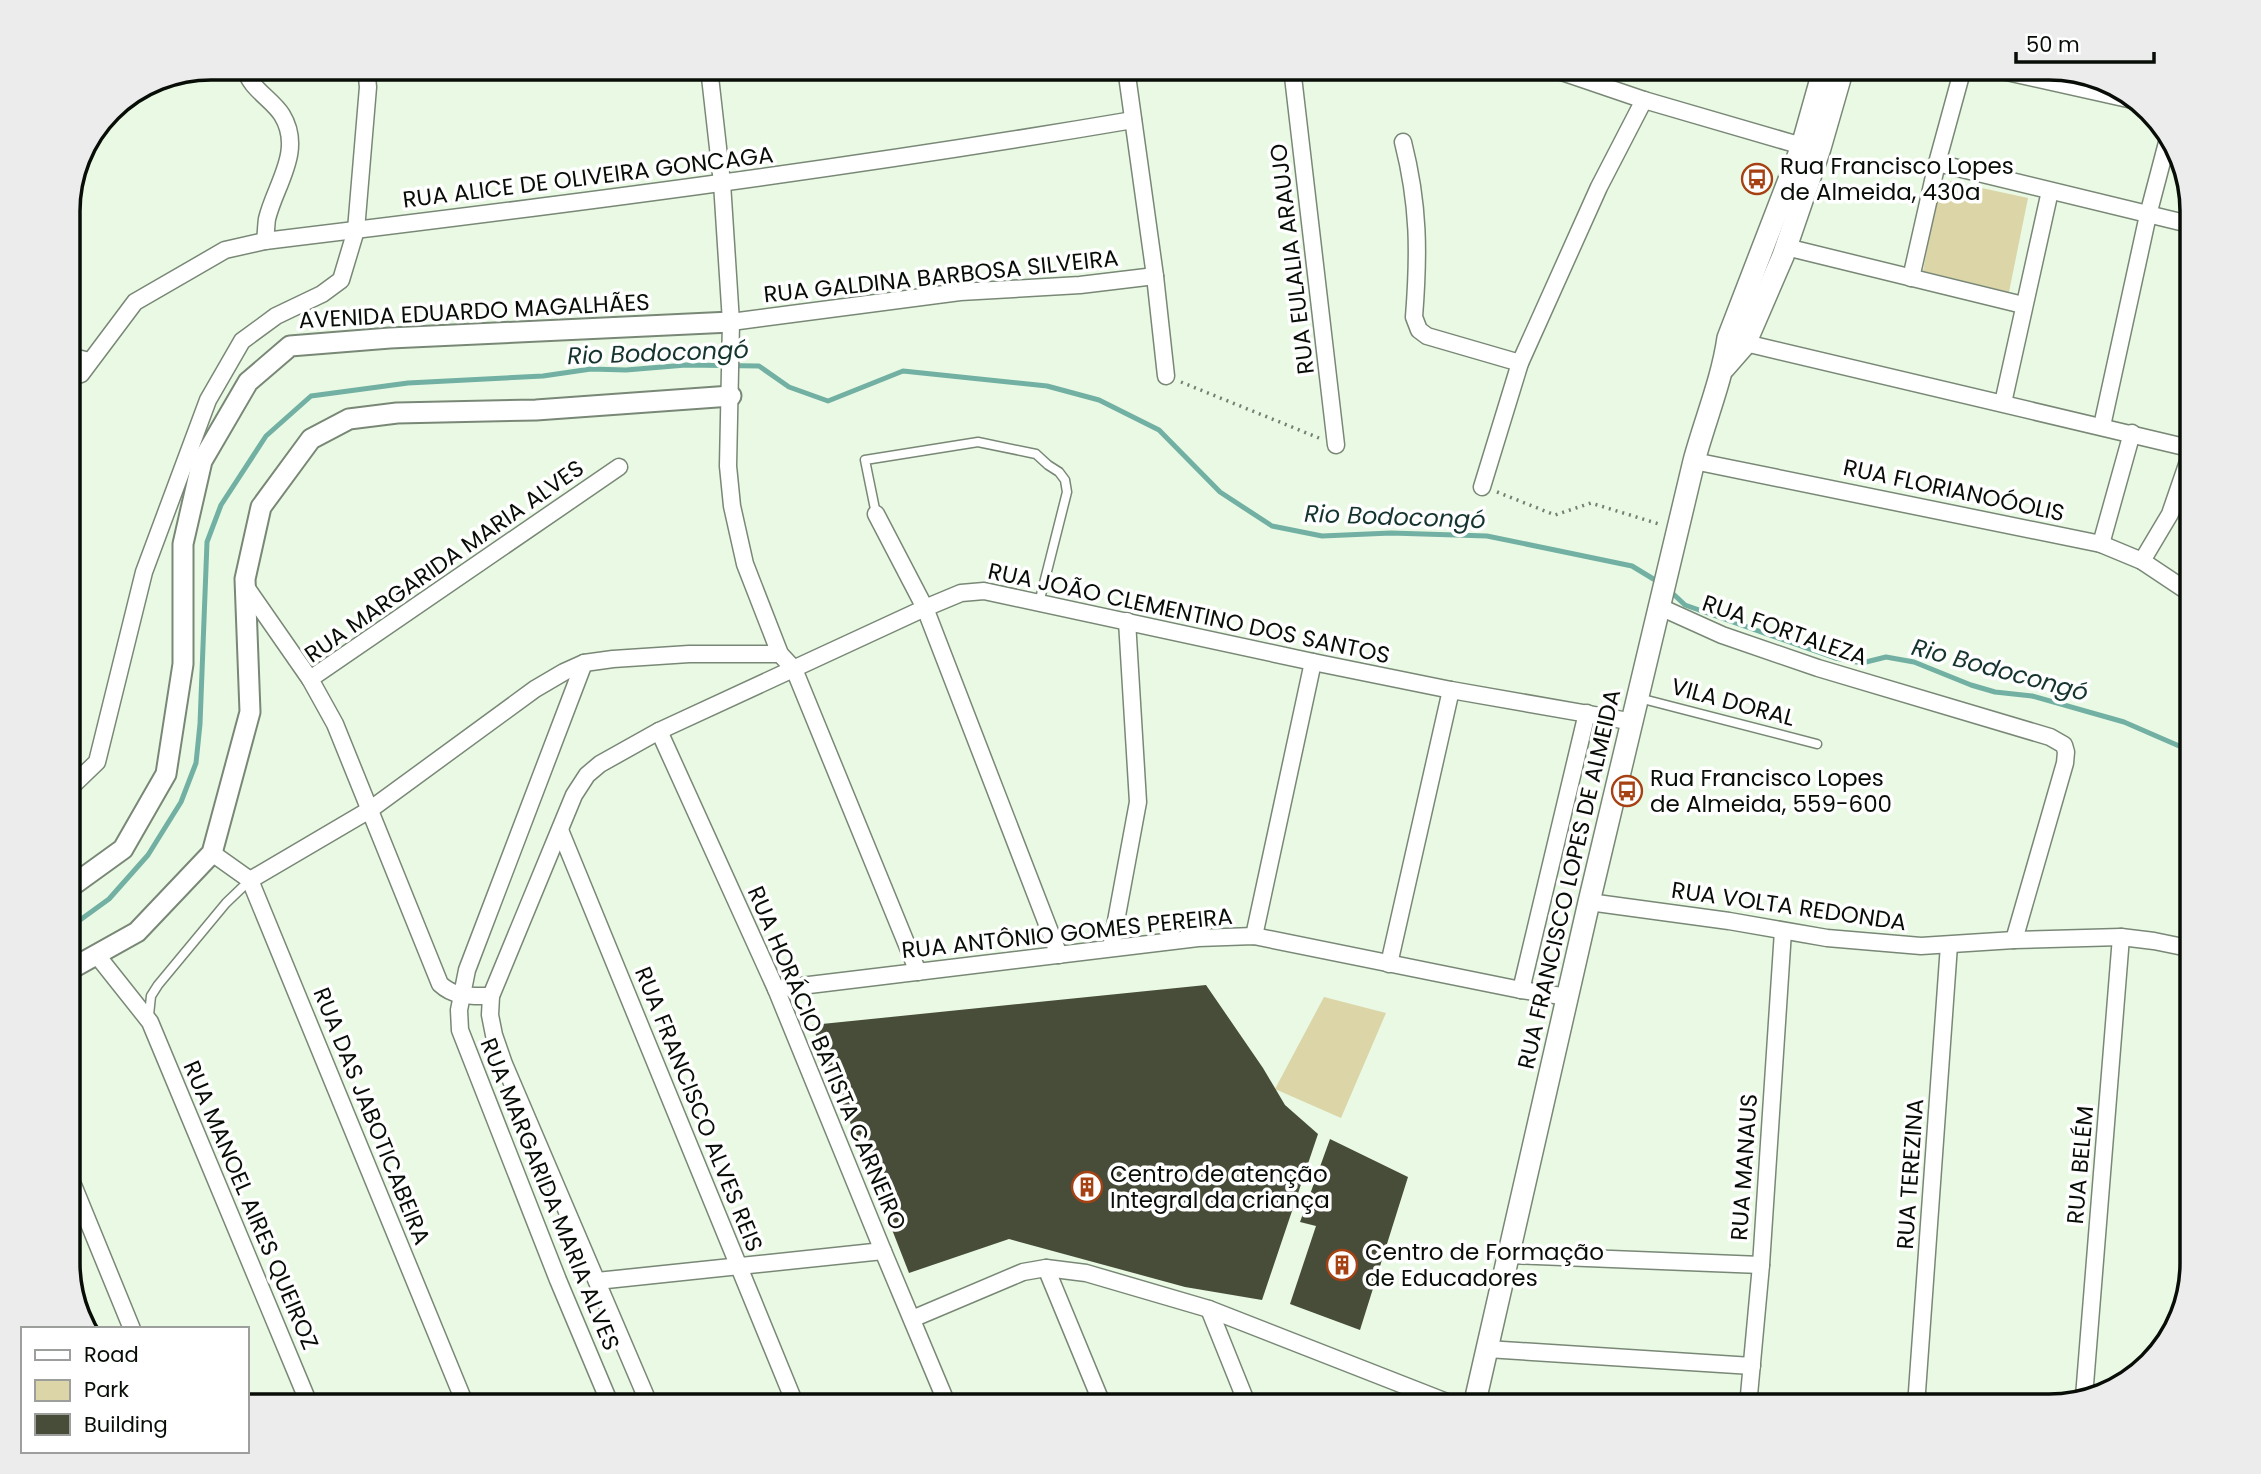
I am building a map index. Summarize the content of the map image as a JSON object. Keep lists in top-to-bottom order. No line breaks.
{"streets":{"main road":["RUA FRANCISCO LOPES DE ALMEIDA"],"street":["RUA ALICE DE OLIVEIRA GONCAGA","RUA EULALIA ARAUJO","RUA GALDINA BARBOSA SILVEIRA","AVENIDA EDUARDO MAGALHÃES","RUA FLORIANOÓOLIS","RUA MARGARIDA MARIA ALVES","RUA JOÃO CLEMENTINO DOS SANTOS","RUA FORTALEZA","RUA VOLTA REDONDA","RUA ANTÔNIO GOMES PEREIRA","RUA HORÁCIO BATISTA CARNEIRO","RUA FRANCISCO ALVES REIS","RUA DAS JABOTICABEIRA","RUA BELÉM","RUA MANAUS","RUA TEREZINA","RUA MANOEL AIRES QUEIROZ"],"lane":["VILA DORAL"]},"crossings":[["RUA GALDINA BARBOSA SILVEIRA","AVENIDA EDUARDO MAGALHÃES"],["RUA FLORIANOÓOLIS","RUA FRANCISCO LOPES DE ALMEIDA"],["RUA MARGARIDA MARIA ALVES","RUA JOÃO CLEMENTINO DOS SANTOS"],["RUA JOÃO CLEMENTINO DOS SANTOS","RUA FRANCISCO LOPES DE ALMEIDA"],["RUA JOÃO CLEMENTINO DOS SANTOS","RUA HORÁCIO BATISTA CARNEIRO"],["RUA JOÃO CLEMENTINO DOS SANTOS","RUA FRANCISCO ALVES REIS"],["RUA FORTALEZA","RUA FRANCISCO LOPES DE ALMEIDA"],["RUA FORTALEZA","RUA VOLTA REDONDA"],["VILA DORAL","RUA FRANCISCO LOPES DE ALMEIDA"],["RUA FRANCISCO LOPES DE ALMEIDA","RUA VOLTA REDONDA"],["RUA FRANCISCO LOPES DE ALMEIDA","RUA ANTÔNIO GOMES PEREIRA"],["RUA VOLTA REDONDA","RUA BELÉM"],["RUA VOLTA REDONDA","RUA MANAUS"],["RUA VOLTA REDONDA","RUA TEREZINA"],["RUA ANTÔNIO GOMES PEREIRA","RUA HORÁCIO BATISTA CARNEIRO"]],"water":["Rio Bodocongó"],"places":{"bus stop":["Rua Francisco Lopes de Almeida, 430a","Rua Francisco Lopes de Almeida, 559-600"],"building":["Centro de atenção Integral da criança","Centro de Formação de Educadores"]},"legend":["Road","Park","Building"],"scale_bar":"50 m"}
